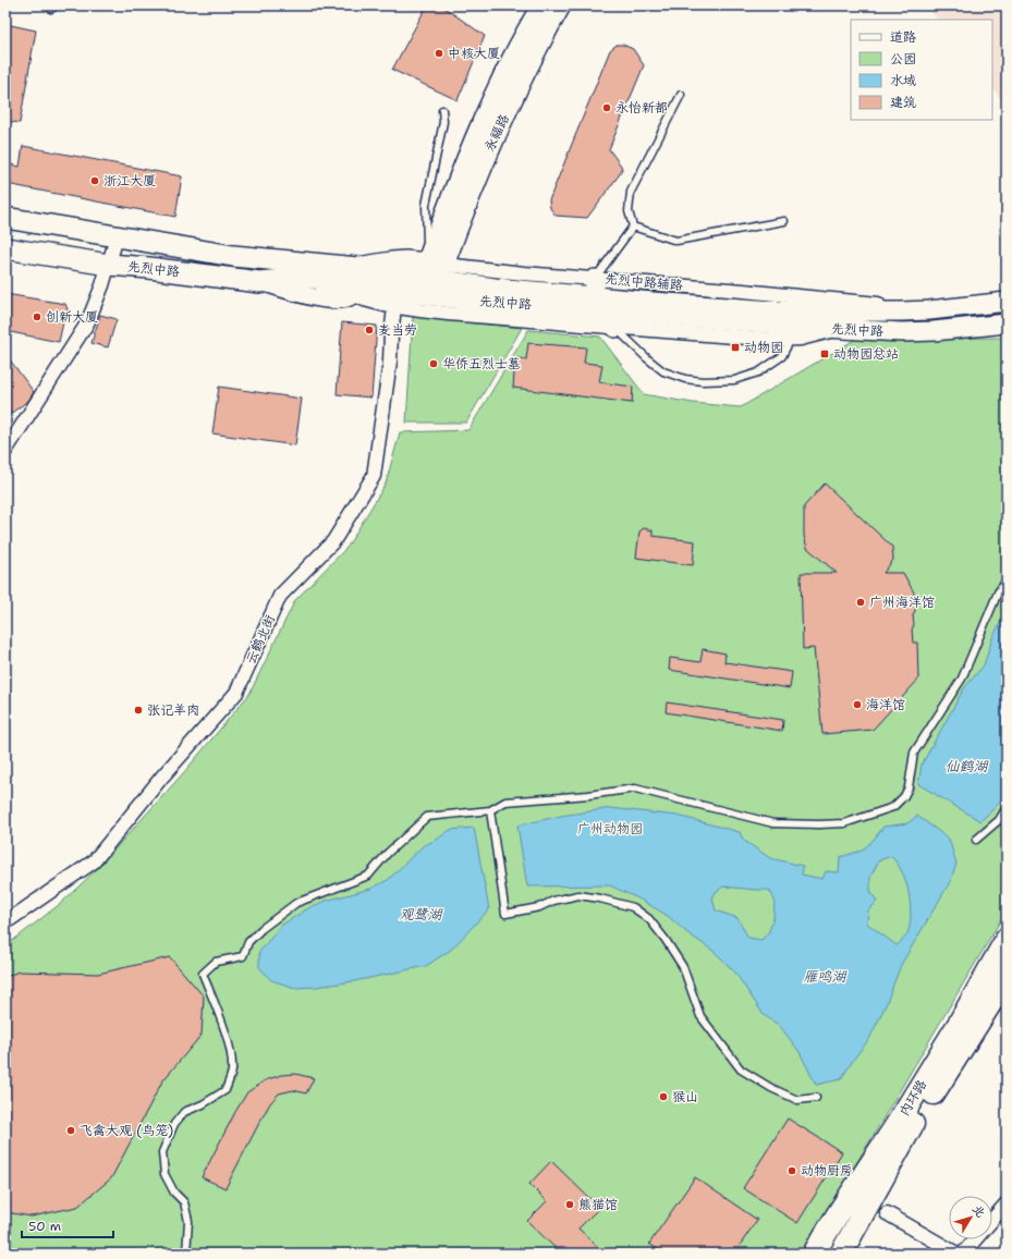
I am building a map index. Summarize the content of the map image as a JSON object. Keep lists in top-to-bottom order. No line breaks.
{"streets":{"highway":["内环路"],"main road":["永福路","先烈中路"],"street":["云鹤北街"]},"crossings":[["永福路","先烈中路"],["先烈中路","云鹤北街"]],"water":["仙鹤湖","观鹭湖","雁鸣湖"],"parks":["广州动物园"],"places":{"other":["中核大厦","永怡新都","浙江大厦","创新大厦","麦当劳","华侨五烈士墓","广州海洋馆","海洋馆","张记羊肉","猴山","飞禽大观 (鸟笼)","动物厨房","熊猫馆"],"transit":["动物园","动物园总站"]},"legend":["道路","公园","水域","建筑"],"scale_bar":"50 m","north":"top right"}
